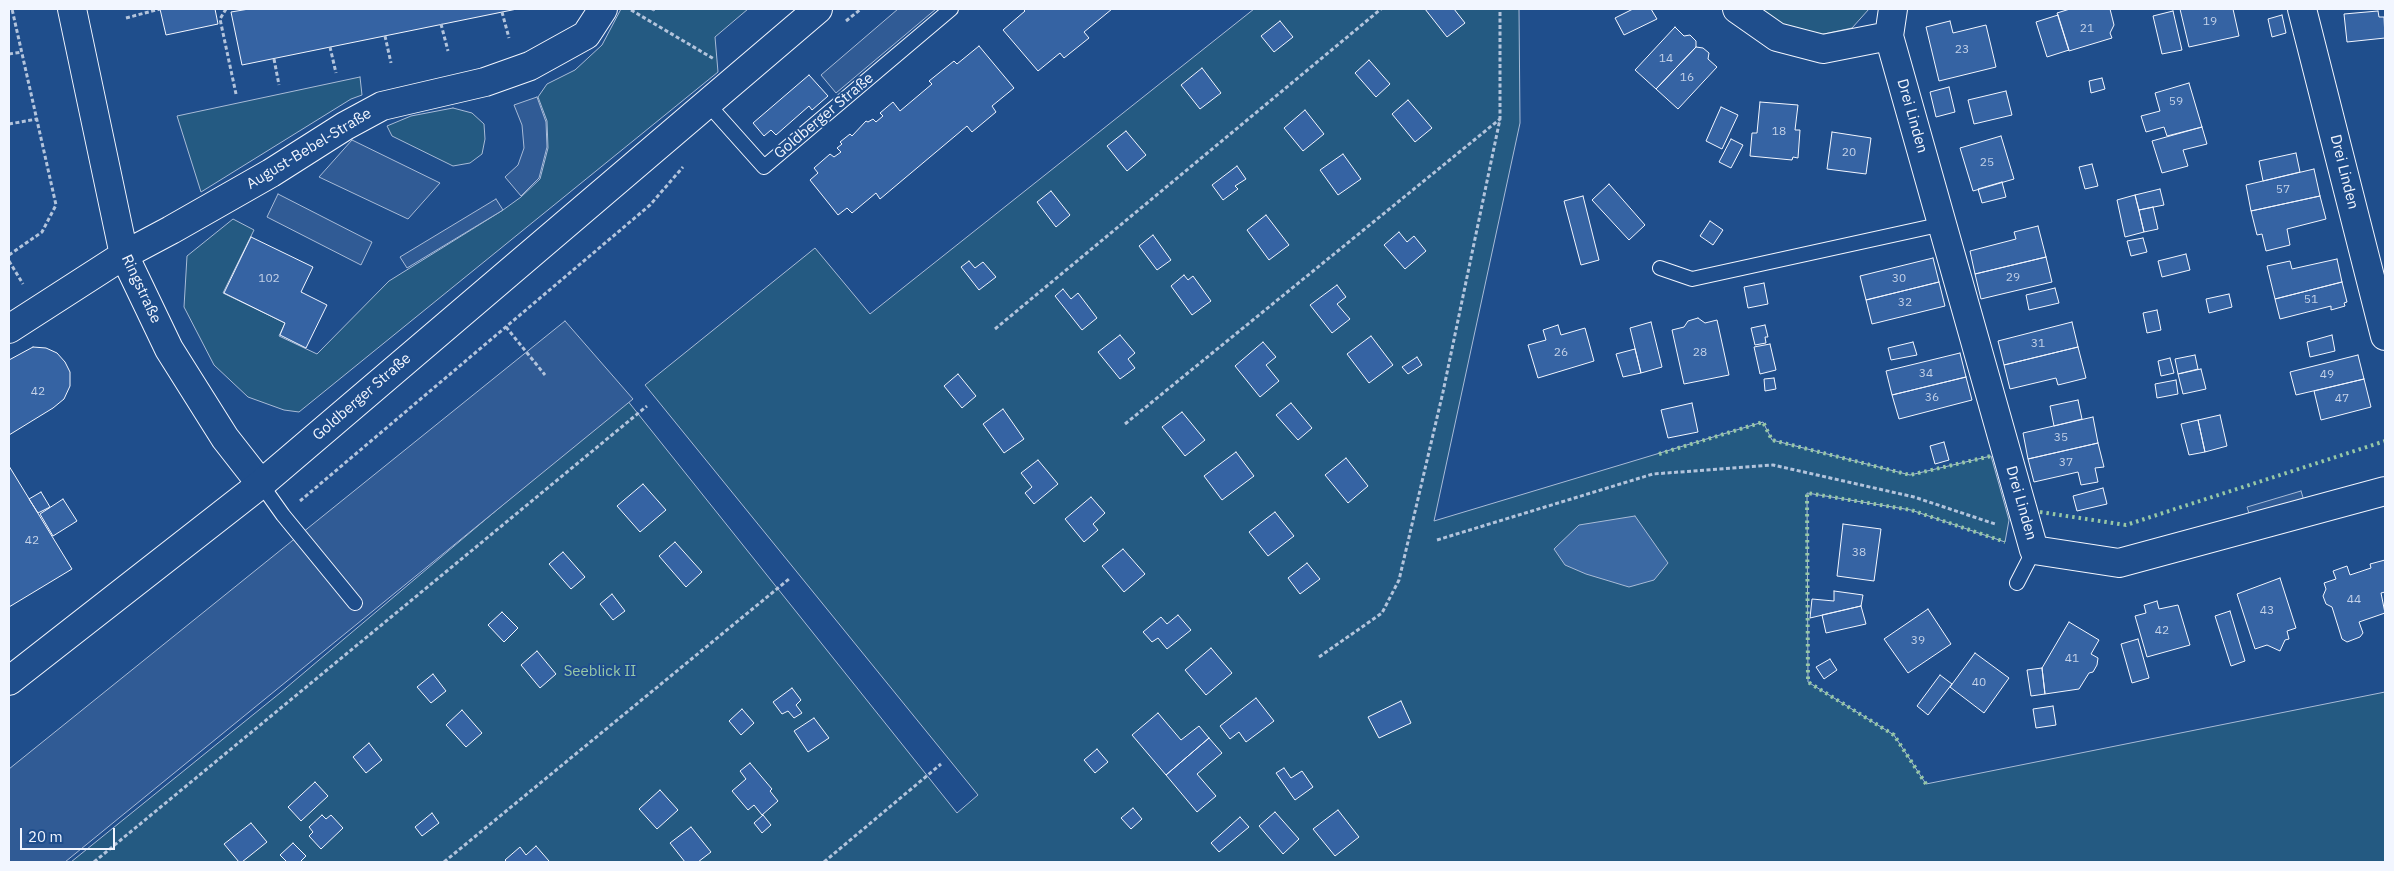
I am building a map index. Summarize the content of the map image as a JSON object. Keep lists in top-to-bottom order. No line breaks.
{"streets":{"street":["Goldberger Straße","Drei Linden","August-Bebel-Straße","Ringstraße"]},"crossings":[["Goldberger Straße","Ringstraße"],["August-Bebel-Straße","Ringstraße"]],"parks":["Seeblick II"],"house_numbers":["19","21","23","14","16","59","18","20","25","57","29","102","30","51","32","31","26","28","34","49","42","36","47","35","37","42","38","44","43","42","39","41","40"],"scale_bar":"20 m"}
